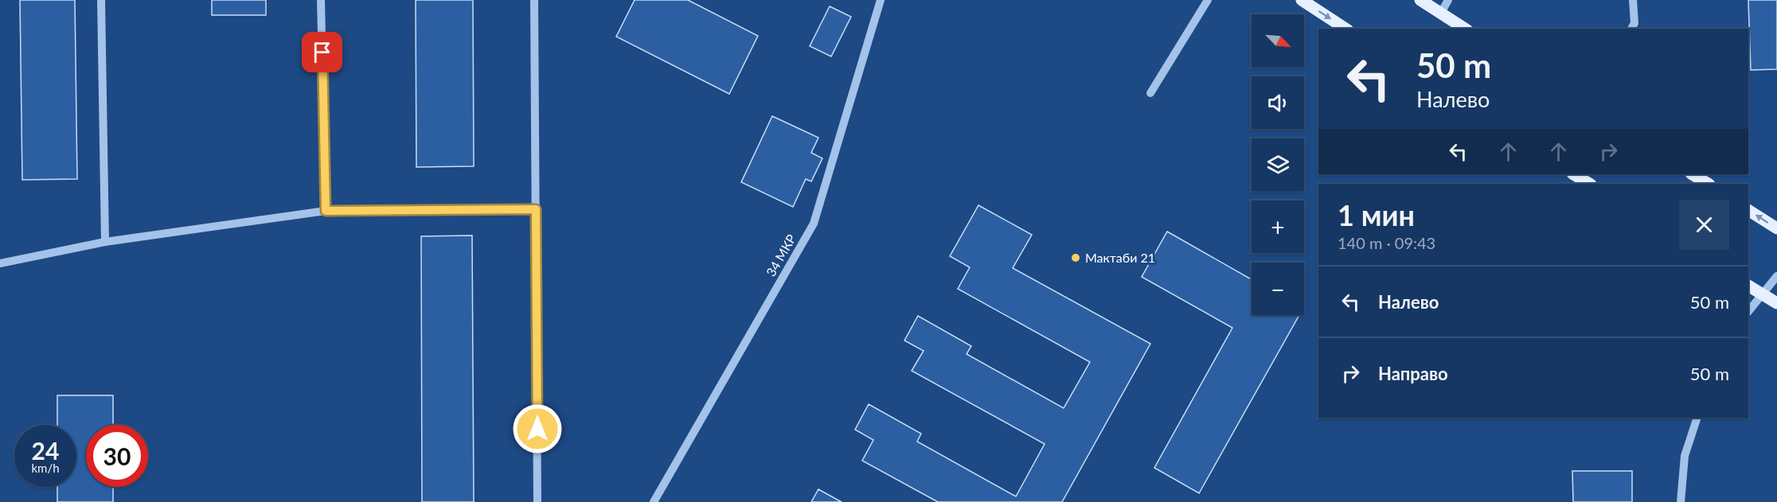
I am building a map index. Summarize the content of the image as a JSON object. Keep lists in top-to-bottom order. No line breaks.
{"streets":{"street":["34 МКР"]},"places":["Мактаби 21"],"north":"bottom right","page":{"map_buttons":["+","−"],"turn":["50 m","Налево"],"heading":["1 мин","140 m · 09:43"],"list":[{"name":"Налево","value":"50 m"},{"name":"Направо","value":"50 m"}],"speed":"24 km/h","limit":"30"}}
